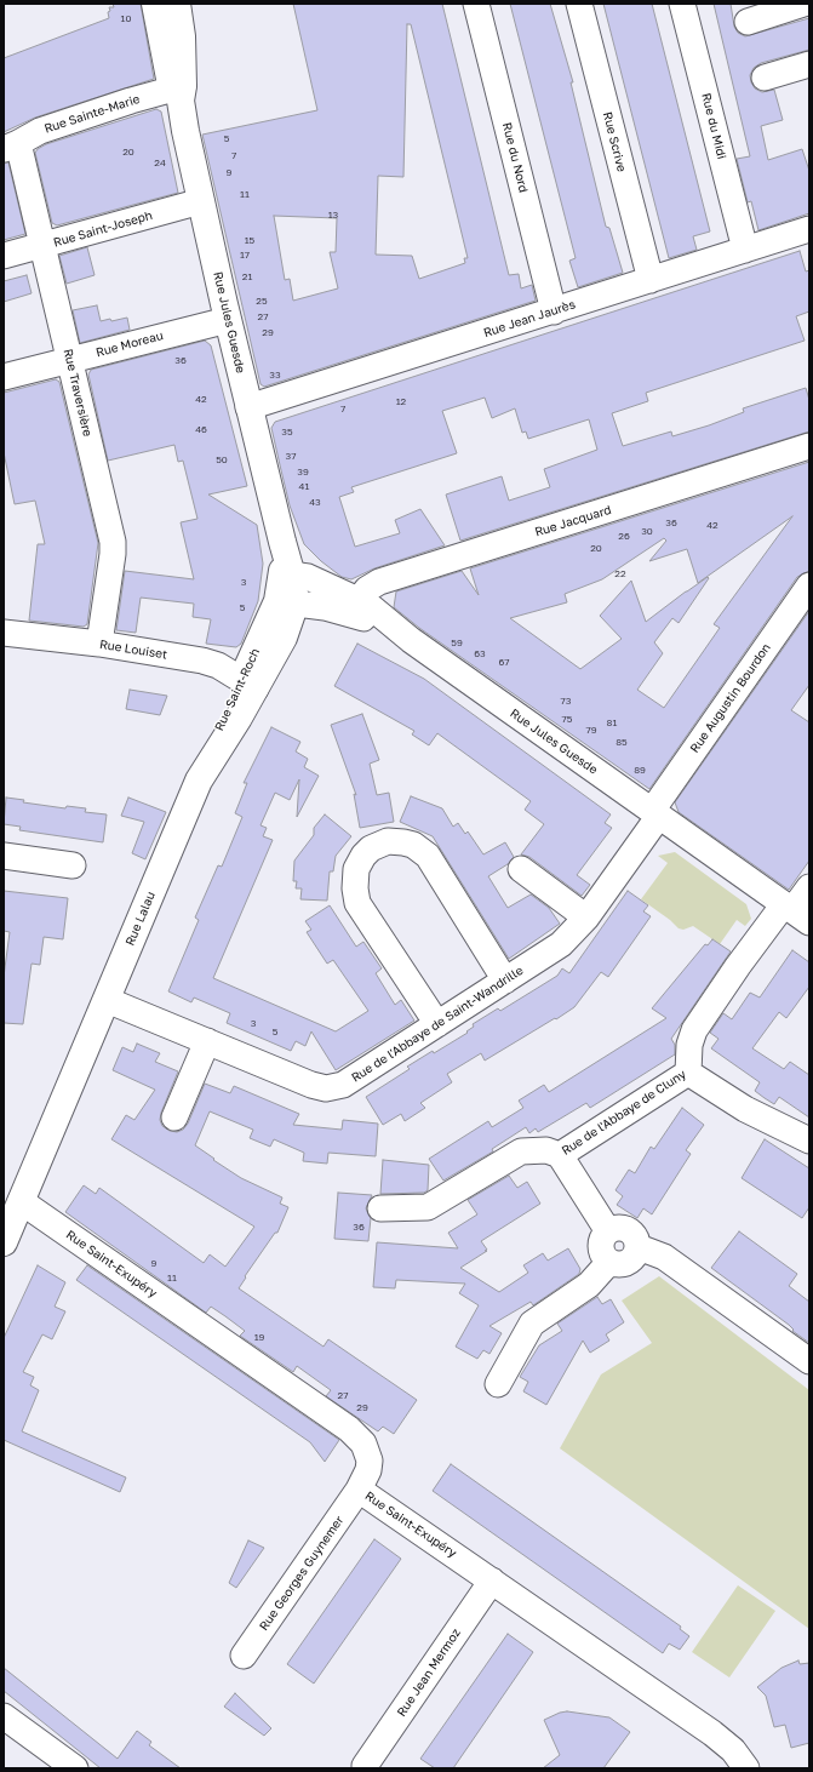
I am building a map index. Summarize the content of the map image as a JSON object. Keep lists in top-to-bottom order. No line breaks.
{"streets":{"main road":["Rue Jules Guesde","Rue Saint-Roch","Rue Lalau"],"street":["Rue Sainte-Marie","Rue du Midi","Rue Scrive","Rue du Nord","Rue Saint-Joseph","Rue Jean Jaurès","Rue Moreau","Rue Traversière","Rue Jacquard","Rue Louiset","Rue Augustin Bourdon","Rue de l'Abbaye de Saint-Wandrille","Rue de l'Abbaye de Cluny","Rue Saint-Exupéry","Rue Georges Guynemer","Rue Jean Mermoz"]},"crossings":[["Rue Sainte-Marie","Rue Jules Guesde"],["Rue Sainte-Marie","Rue Traversière"],["Rue du Midi","Rue Jean Jaurès"],["Rue Scrive","Rue Jean Jaurès"],["Rue du Nord","Rue Jean Jaurès"],["Rue Saint-Joseph","Rue Jules Guesde"],["Rue Saint-Joseph","Rue Traversière"],["Rue Jean Jaurès","Rue Jules Guesde"],["Rue Jules Guesde","Rue Moreau"],["Rue Jules Guesde","Rue Jacquard"],["Rue Jules Guesde","Rue Saint-Roch"],["Rue Jules Guesde","Rue Augustin Bourdon"],["Rue Jules Guesde","Rue de l'Abbaye de Saint-Wandrille"],["Rue Jules Guesde","Rue de l'Abbaye de Cluny"],["Rue Moreau","Rue Traversière"],["Rue Traversière","Rue Louiset"],["Rue Louiset","Rue Saint-Roch"],["Rue Saint-Roch","Rue Lalau"],["Rue Augustin Bourdon","Rue de l'Abbaye de Saint-Wandrille"],["Rue Lalau","Rue de l'Abbaye de Saint-Wandrille"],["Rue Lalau","Rue Saint-Exupéry"],["Rue Saint-Exupéry","Rue Georges Guynemer"],["Rue Saint-Exupéry","Rue Jean Mermoz"]],"house_numbers":["10","5","20","7","24","9","11","13","15","17","21","25","27","29","36","33","42","12","7","46","35","37","50","39","41","43","36","42","30","26","20","22","3","5","59","63","67","73","75","81","79","85","89","3","5","36","9","11","19","27","29"]}
